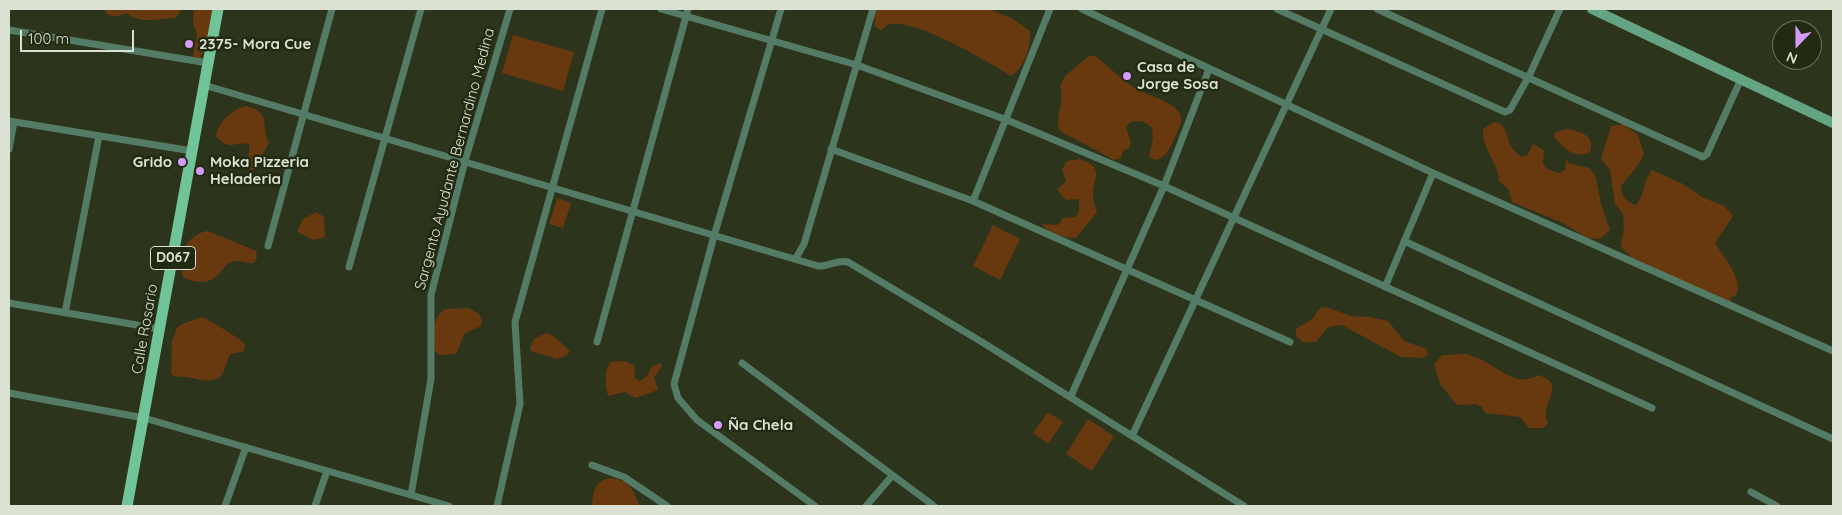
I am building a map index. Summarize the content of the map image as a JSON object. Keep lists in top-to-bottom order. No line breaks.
{"streets":{"main road":["D067","Calle Rosario"],"street":["Sargento Ayudante Bernardino Medina"]},"places":["2375- Mora Cue","Casa de Jorge Sosa","Grido","Moka Pizzeria Heladeria","Ña Chela"],"scale_bar":"100 m","north":"bottom"}
